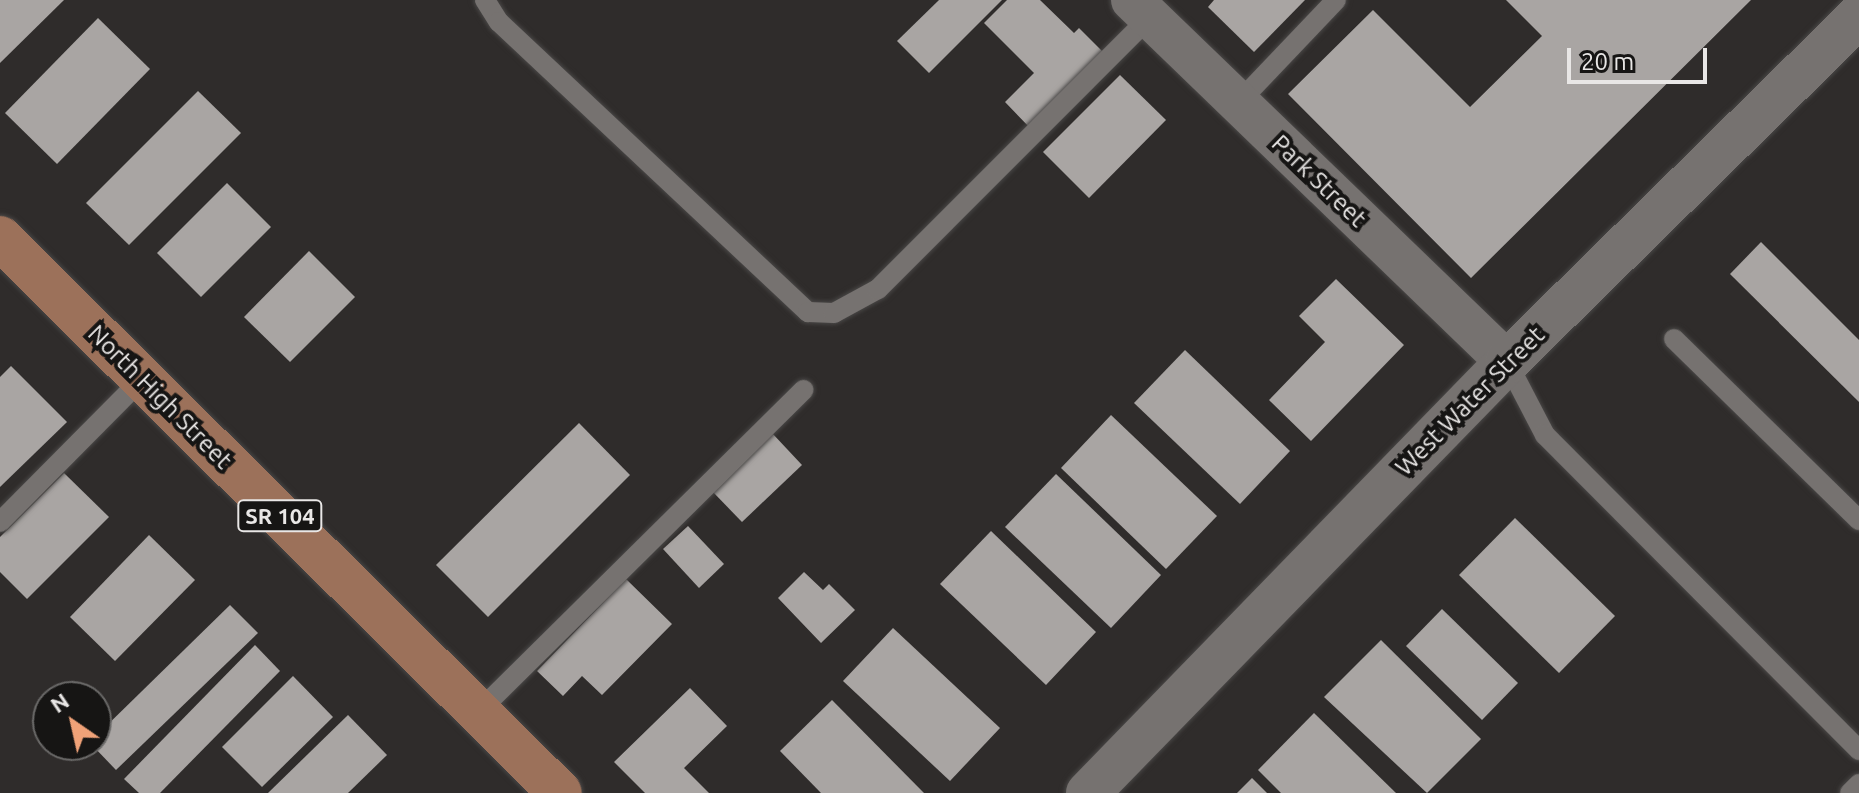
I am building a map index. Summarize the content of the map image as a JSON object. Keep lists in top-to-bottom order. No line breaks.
{"streets":{"main road":["North High Street","SR 104"],"street":["Park Street","West Water Street"]},"crossings":[["Park Street","West Water Street"]],"scale_bar":"20 m","north":"top left"}
